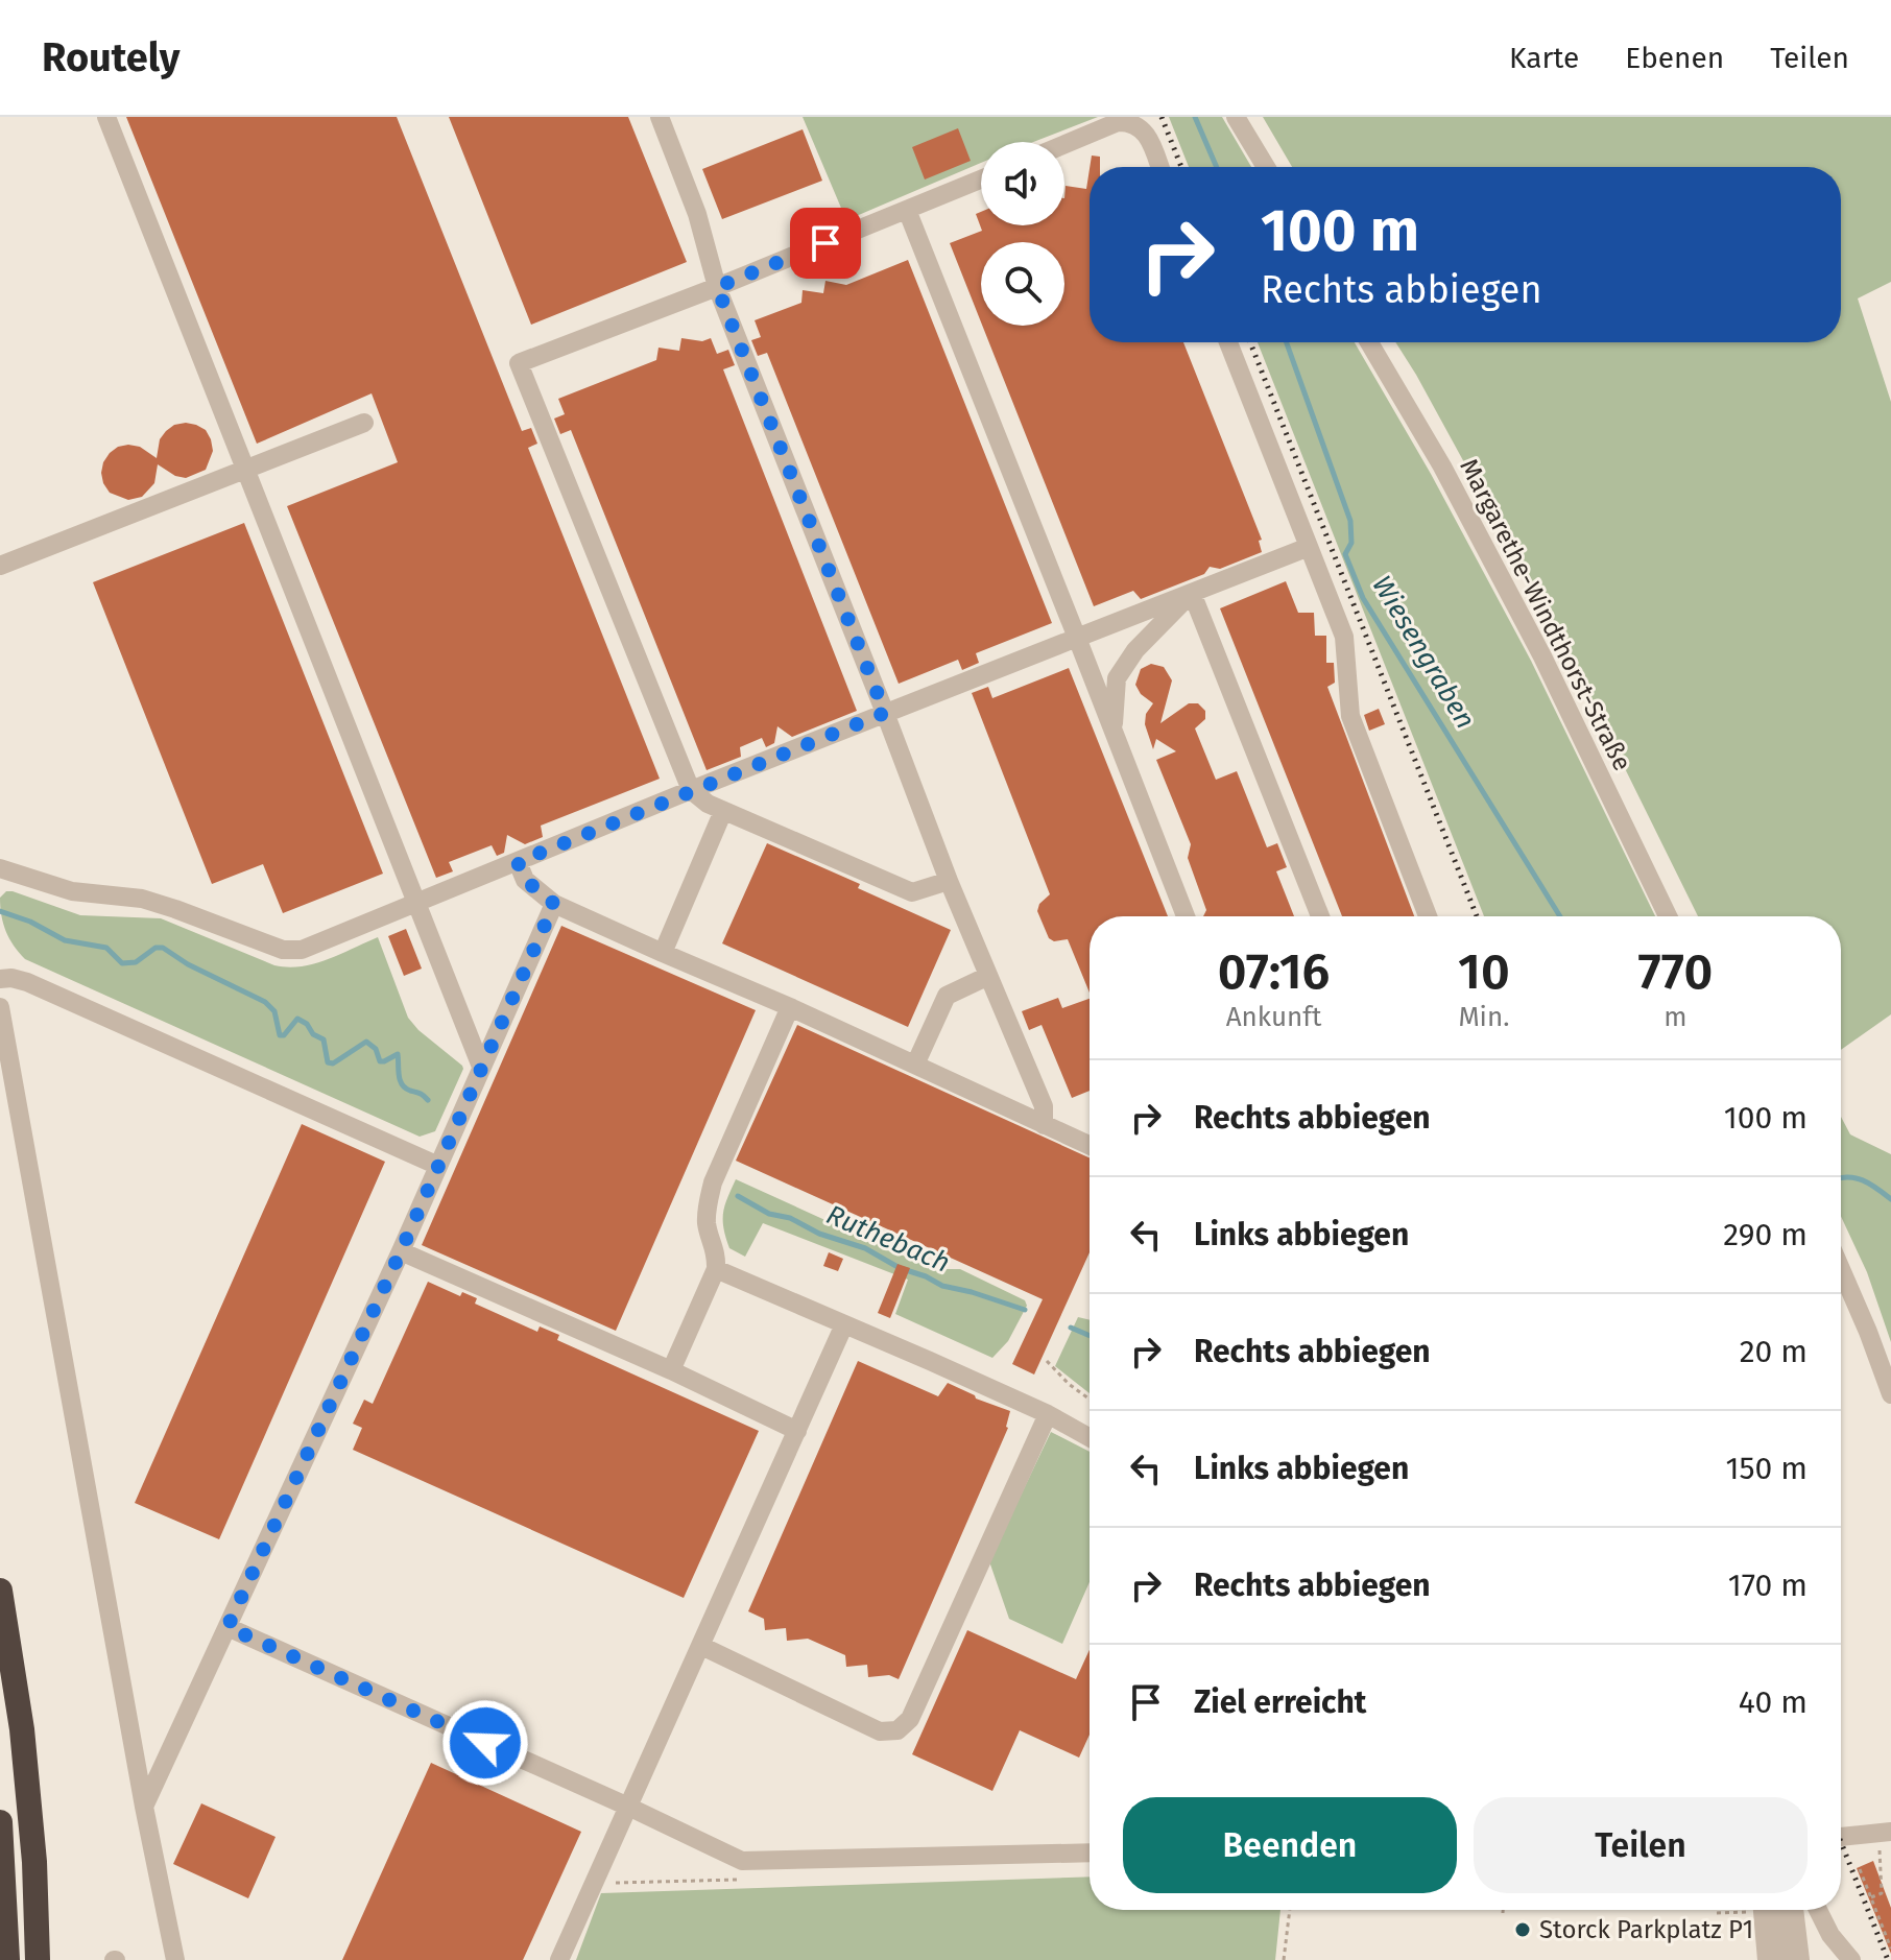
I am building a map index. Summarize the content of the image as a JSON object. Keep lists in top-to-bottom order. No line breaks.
{"streets":{"street":["Margarethe-Windthorst-Straße"]},"water":["Wiesengraben","Ruthebach"],"places":["Storck Parkplatz P1"],"page":{"header":"Routely","nav":["Karte","Ebenen","Teilen"],"turn":["100 m","Rechts abbiegen"],"eta":["07:16","Ankunft","10","Min.","770","m"],"list":[{"name":"Rechts abbiegen","value":"100 m"},{"name":"Links abbiegen","value":"290 m"},{"name":"Rechts abbiegen","value":"20 m"},{"name":"Links abbiegen","value":"150 m"},{"name":"Rechts abbiegen","value":"170 m"},{"name":"Ziel erreicht","value":"40 m"}],"buttons":["Beenden","Teilen"]}}
